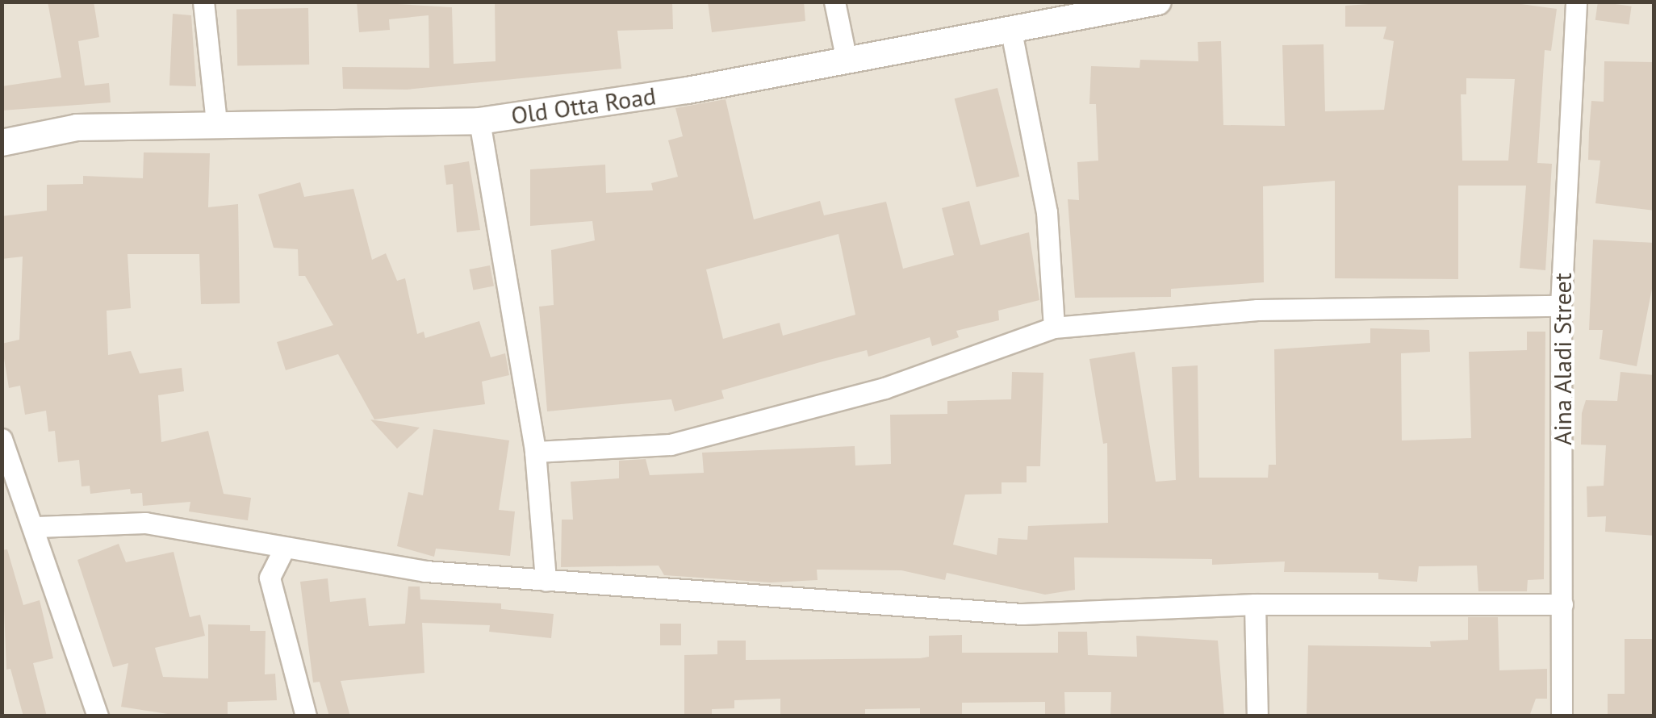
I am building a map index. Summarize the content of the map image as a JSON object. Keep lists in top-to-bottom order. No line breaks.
{"streets":{"street":["Old Otta Road","Aina Aladi Street"]}}
